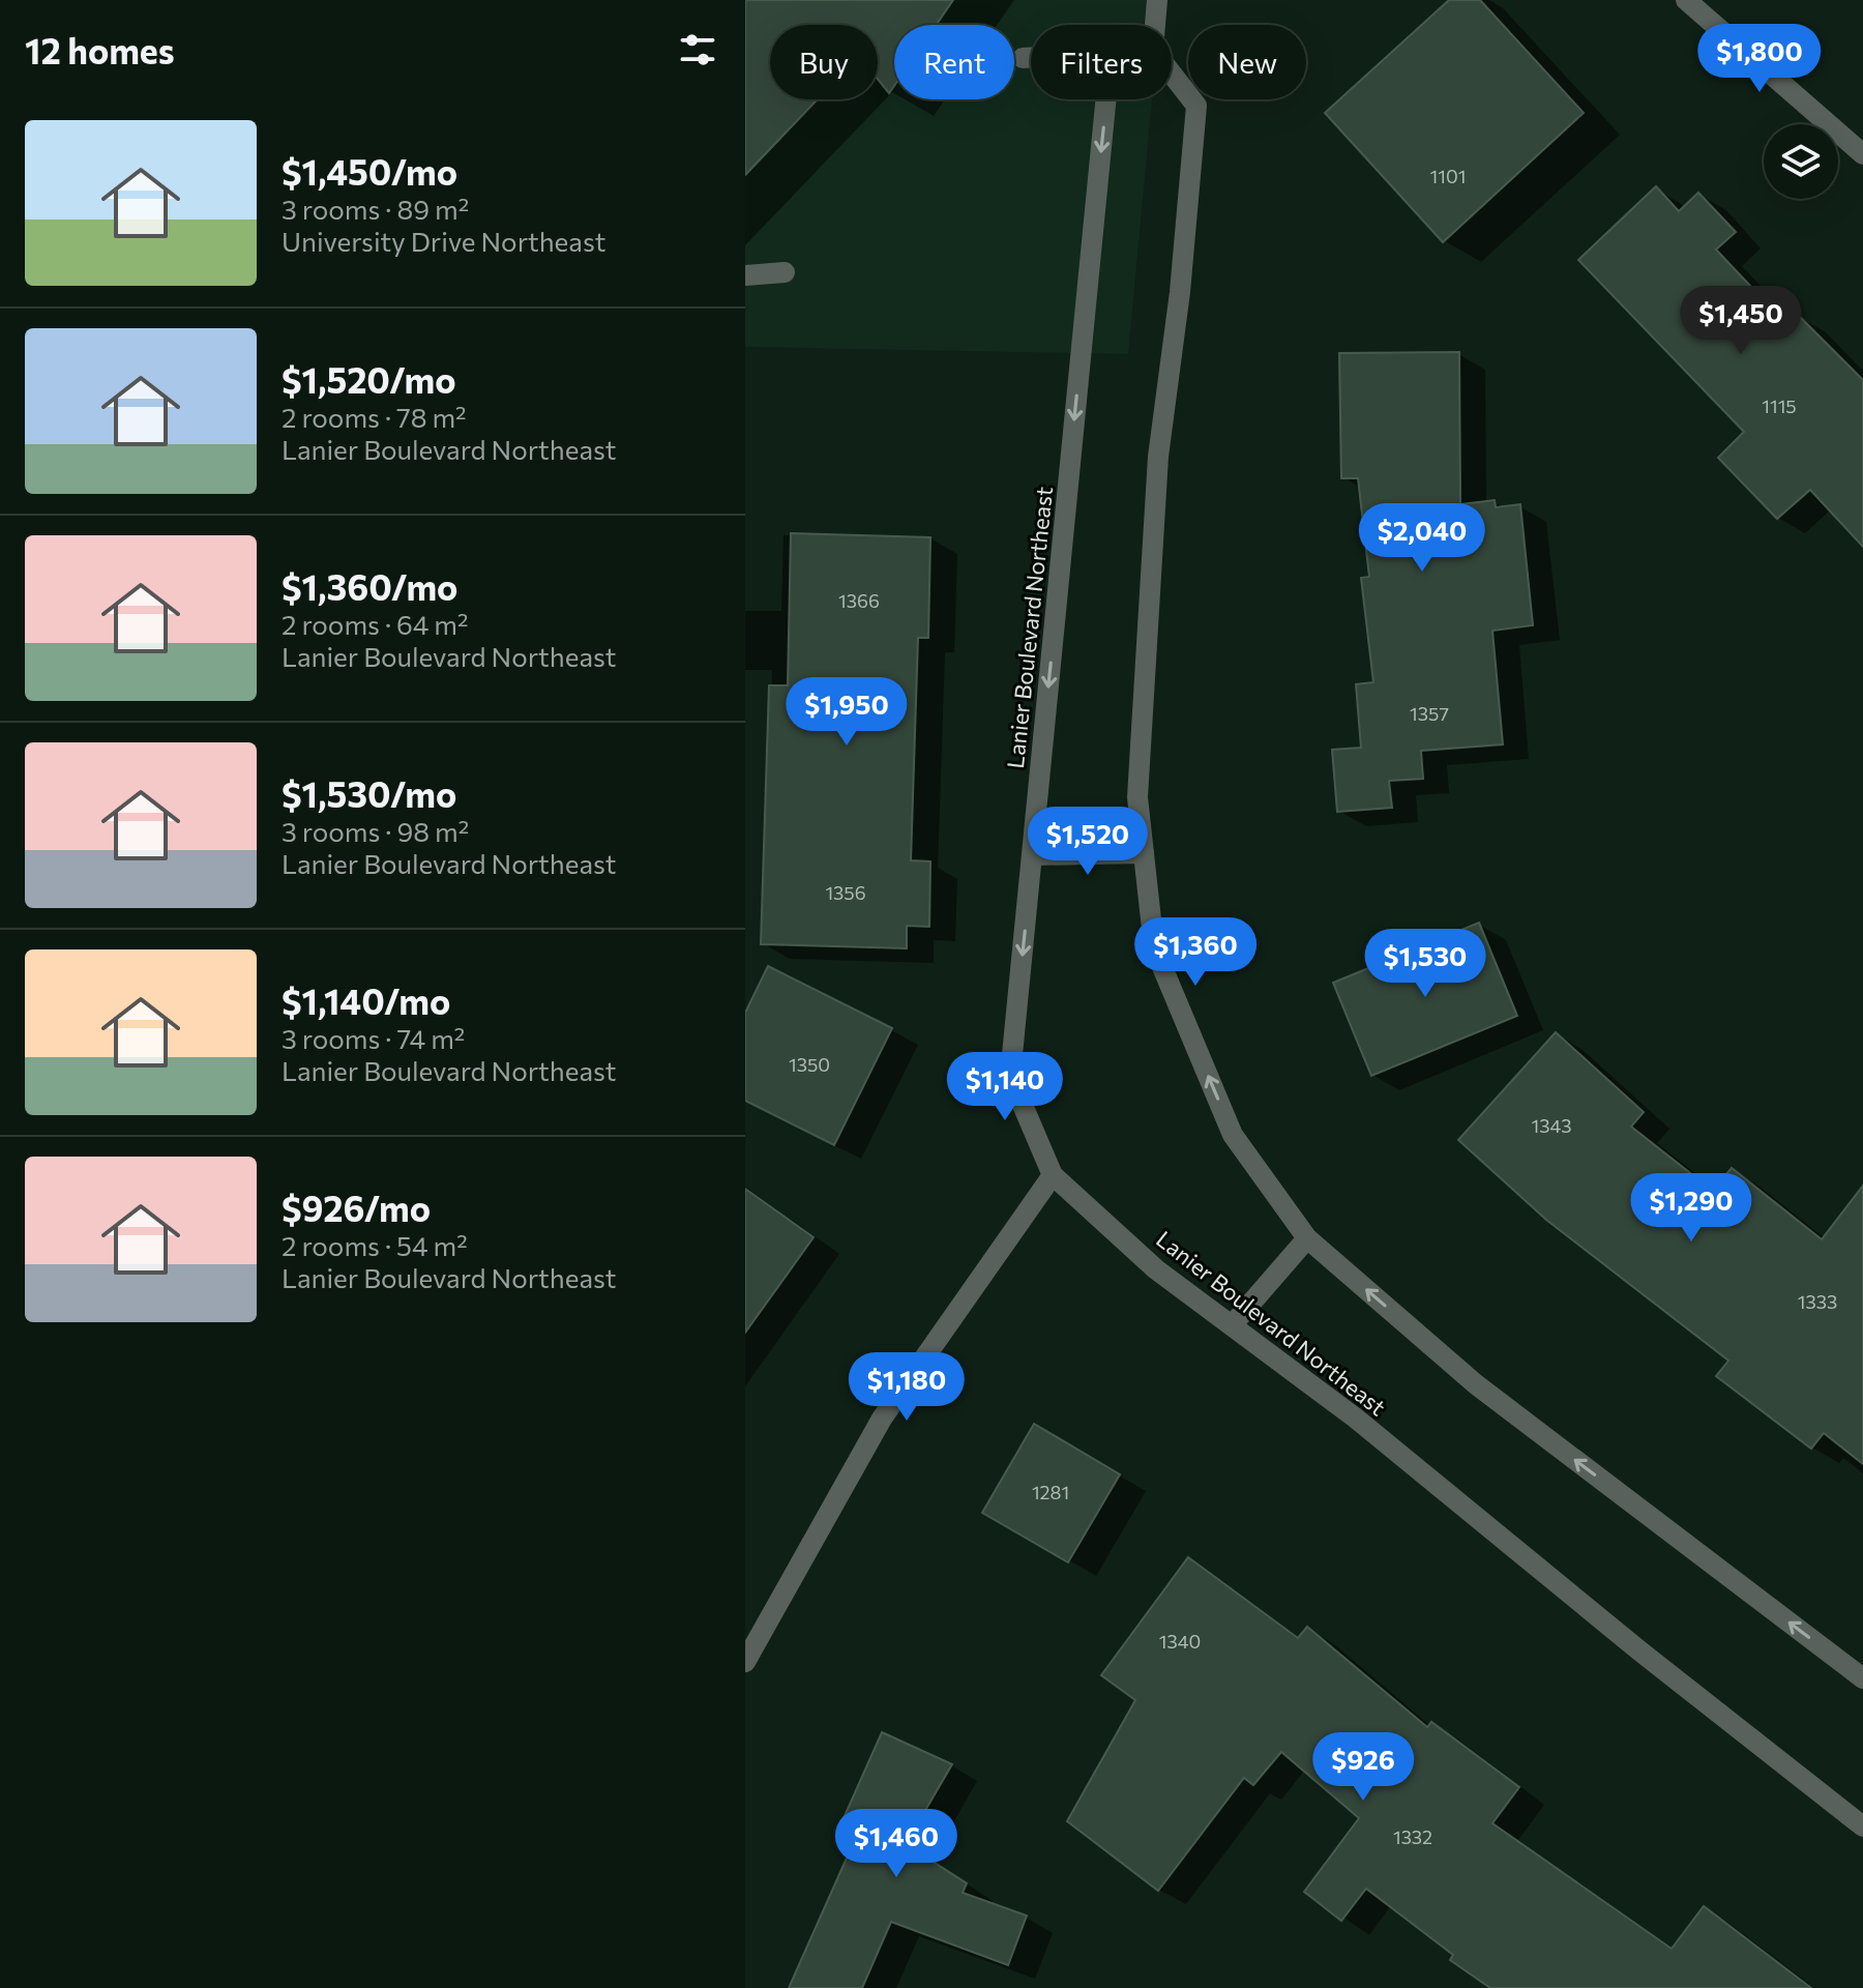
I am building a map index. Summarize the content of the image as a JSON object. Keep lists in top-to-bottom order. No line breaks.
{"streets":{"street":["Lanier Boulevard Northeast"]},"house_numbers":["1101","1115","1366","1357","1356","1350","1343","1333","1281","1340","1332"],"page":{"heading":"12 homes","price":["$1,800","$1,450","$2,040","$1,950","$1,520","$1,360","$1,530","$1,140","$1,290","$1,180","$926","$1,460"],"chip":["Buy","Rent","Filters","New"],"list":[{"name":"$1,450/mo","note":"3 rooms · 89 m² · University Drive Northeast"},{"name":"$1,520/mo","note":"2 rooms · 78 m² · Lanier Boulevard Northeast"},{"name":"$1,360/mo","note":"2 rooms · 64 m² · Lanier Boulevard Northeast"},{"name":"$1,530/mo","note":"3 rooms · 98 m² · Lanier Boulevard Northeast"},{"name":"$1,140/mo","note":"3 rooms · 74 m² · Lanier Boulevard Northeast"},{"name":"$926/mo","note":"2 rooms · 54 m² · Lanier Boulevard Northeast"}]}}
